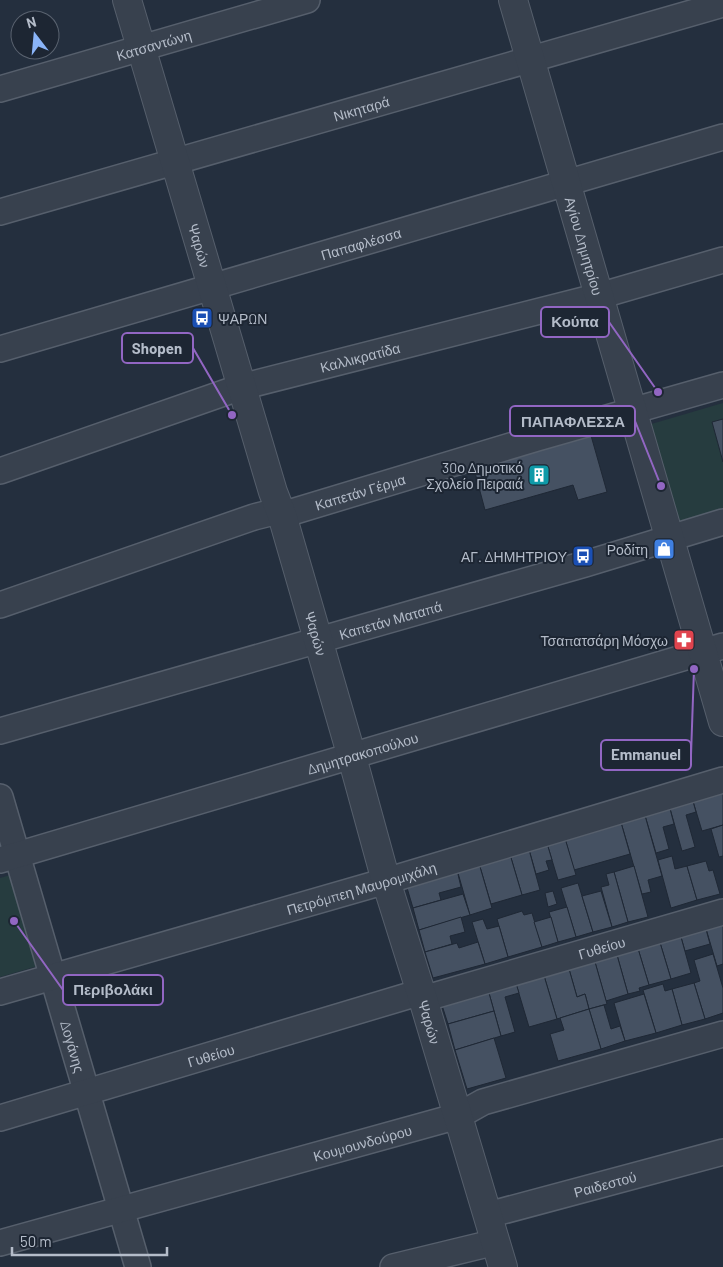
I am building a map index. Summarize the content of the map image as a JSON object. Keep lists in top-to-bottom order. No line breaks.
{"streets":{"street":["Κατσαντώνη","Νικηταρά","Παπαφλέσσα","Ψαρών","Αγίου Δημητρίου","Καλλικρατίδα","Καπετάν Γέρμα","Καπετάν Ματαπά","Δημητρακοπούλου","Πετρόμπεη Μαυρομιχάλη","Γυθείου","Δογάνης","Κουμουνδούρου","Ραιδεστού"]},"crossings":[["Κατσαντώνη","Ψαρών"],["Νικηταρά","Ψαρών"],["Νικηταρά","Αγίου Δημητρίου"],["Παπαφλέσσα","Ψαρών"],["Παπαφλέσσα","Αγίου Δημητρίου"],["Ψαρών","Καλλικρατίδα"],["Ψαρών","Καπετάν Γέρμα"],["Ψαρών","Καπετάν Ματαπά"],["Ψαρών","Δημητρακοπούλου"],["Ψαρών","Πετρόμπεη Μαυρομιχάλη"],["Ψαρών","Γυθείου"],["Ψαρών","Κουμουνδούρου"],["Ψαρών","Ραιδεστού"],["Αγίου Δημητρίου","Καλλικρατίδα"],["Αγίου Δημητρίου","Καπετάν Γέρμα"],["Αγίου Δημητρίου","Καπετάν Ματαπά"],["Αγίου Δημητρίου","Δημητρακοπούλου"],["Δημητρακοπούλου","Δογάνης"],["Πετρόμπεη Μαυρομιχάλη","Δογάνης"],["Γυθείου","Δογάνης"],["Δογάνης","Κουμουνδούρου"]],"places":{"bus stop":["ΨΑΡΩΝ","ΑΓ. ΔΗΜΗΤΡΙΟΥ"],"other":["Κούπα","Shopen","ΠΑΠΑΦΛΕΣΣΑ","Emmanuel","Περιβολάκι"],"building":["30ο Δημοτικό Σχολείο Πειραιά"],"shop":["Ροδίτη"],"pharmacy":["Τσαπατσάρη Μόσχω"]},"scale_bar":"50 m","north":"top"}
